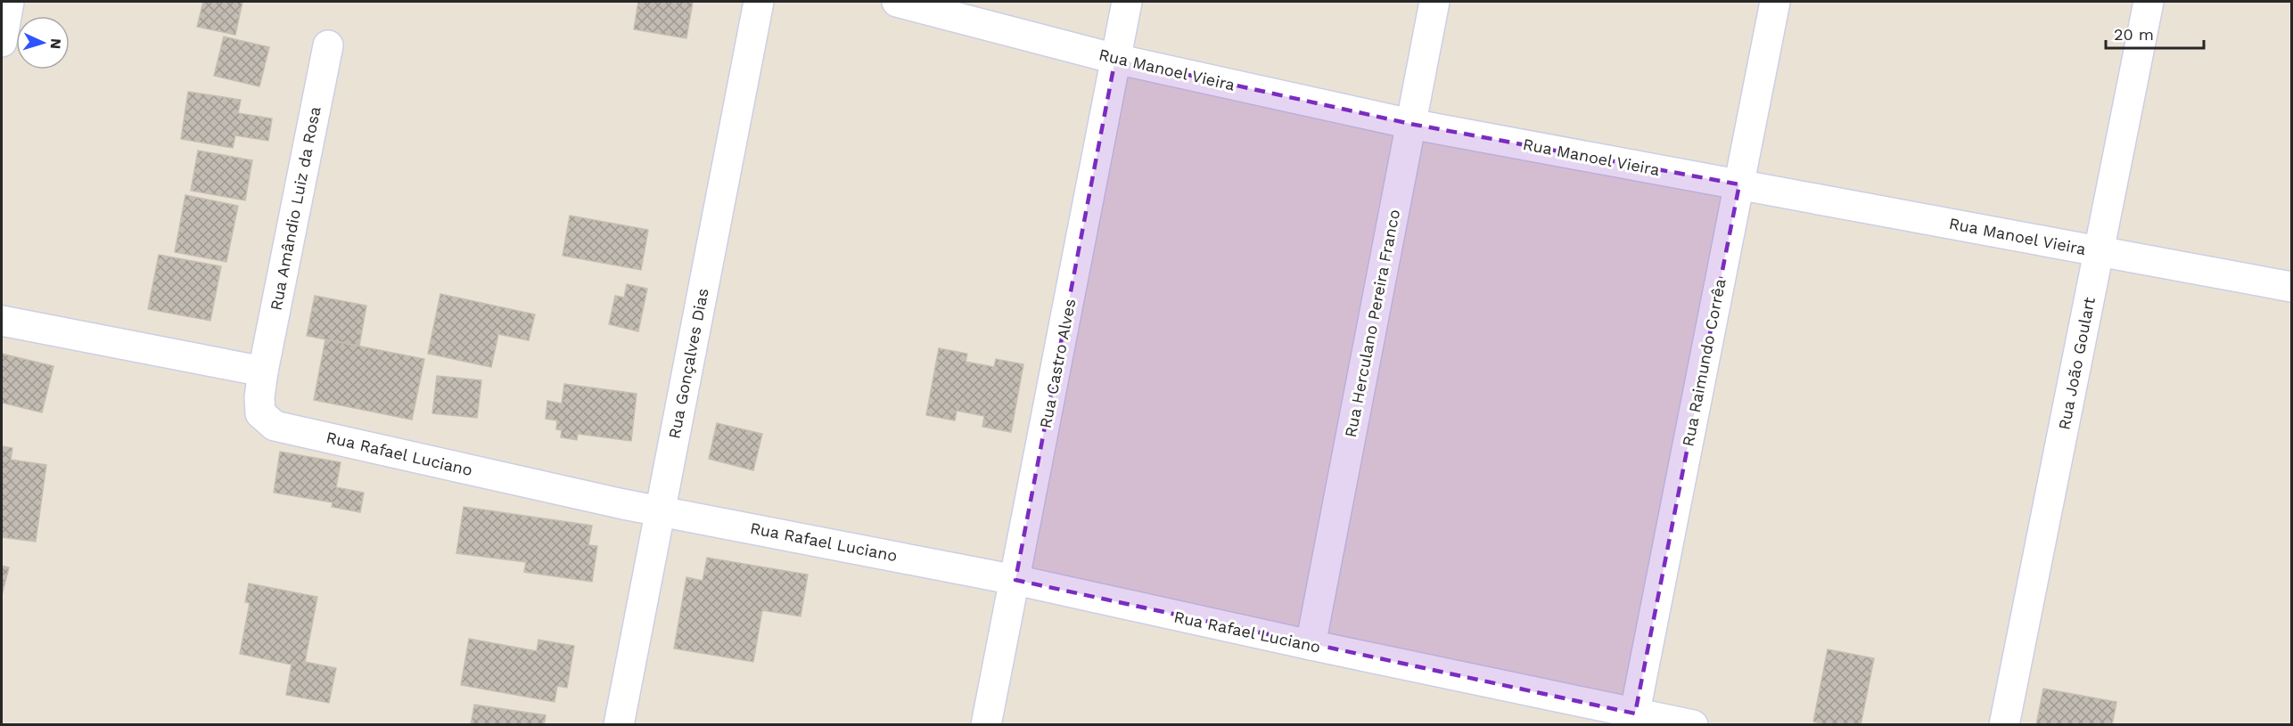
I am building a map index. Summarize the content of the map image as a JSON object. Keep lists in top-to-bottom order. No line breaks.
{"streets":{"street":["Rua Manoel Vieira","Rua Amândio Luiz da Rosa","Rua Herculano Pereira Franco","Rua Raimundo Corrêa","Rua Gonçalves Dias","Rua Castro Alves","Rua João Goulart","Rua Rafael Luciano"]},"crossings":[["Rua Manoel Vieira","Rua Herculano Pereira Franco"],["Rua Manoel Vieira","Rua Raimundo Corrêa"],["Rua Manoel Vieira","Rua Castro Alves"],["Rua Manoel Vieira","Rua João Goulart"],["Rua Amândio Luiz da Rosa","Rua Rafael Luciano"],["Rua Herculano Pereira Franco","Rua Rafael Luciano"],["Rua Raimundo Corrêa","Rua Rafael Luciano"],["Rua Gonçalves Dias","Rua Rafael Luciano"],["Rua Castro Alves","Rua Rafael Luciano"]],"scale_bar":"20 m","north":"right"}
